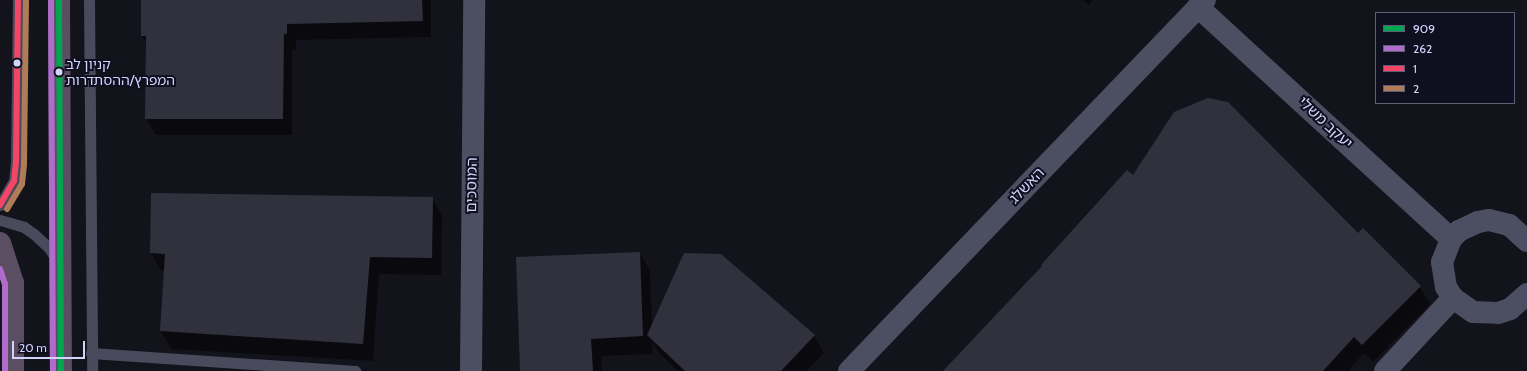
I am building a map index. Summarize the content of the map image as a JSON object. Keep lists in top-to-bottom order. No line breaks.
{"streets":{"street":["יעקב משלי","המוסכים","האשלג"]},"crossings":[["יעקב משלי","האשלג"]],"places":["קניון לב המפרץ/ההסתדרות"],"lines":["transit line 909","transit line 262","transit line 1","transit line 2"],"legend":["909","262","1","2"],"scale_bar":"20 m"}
